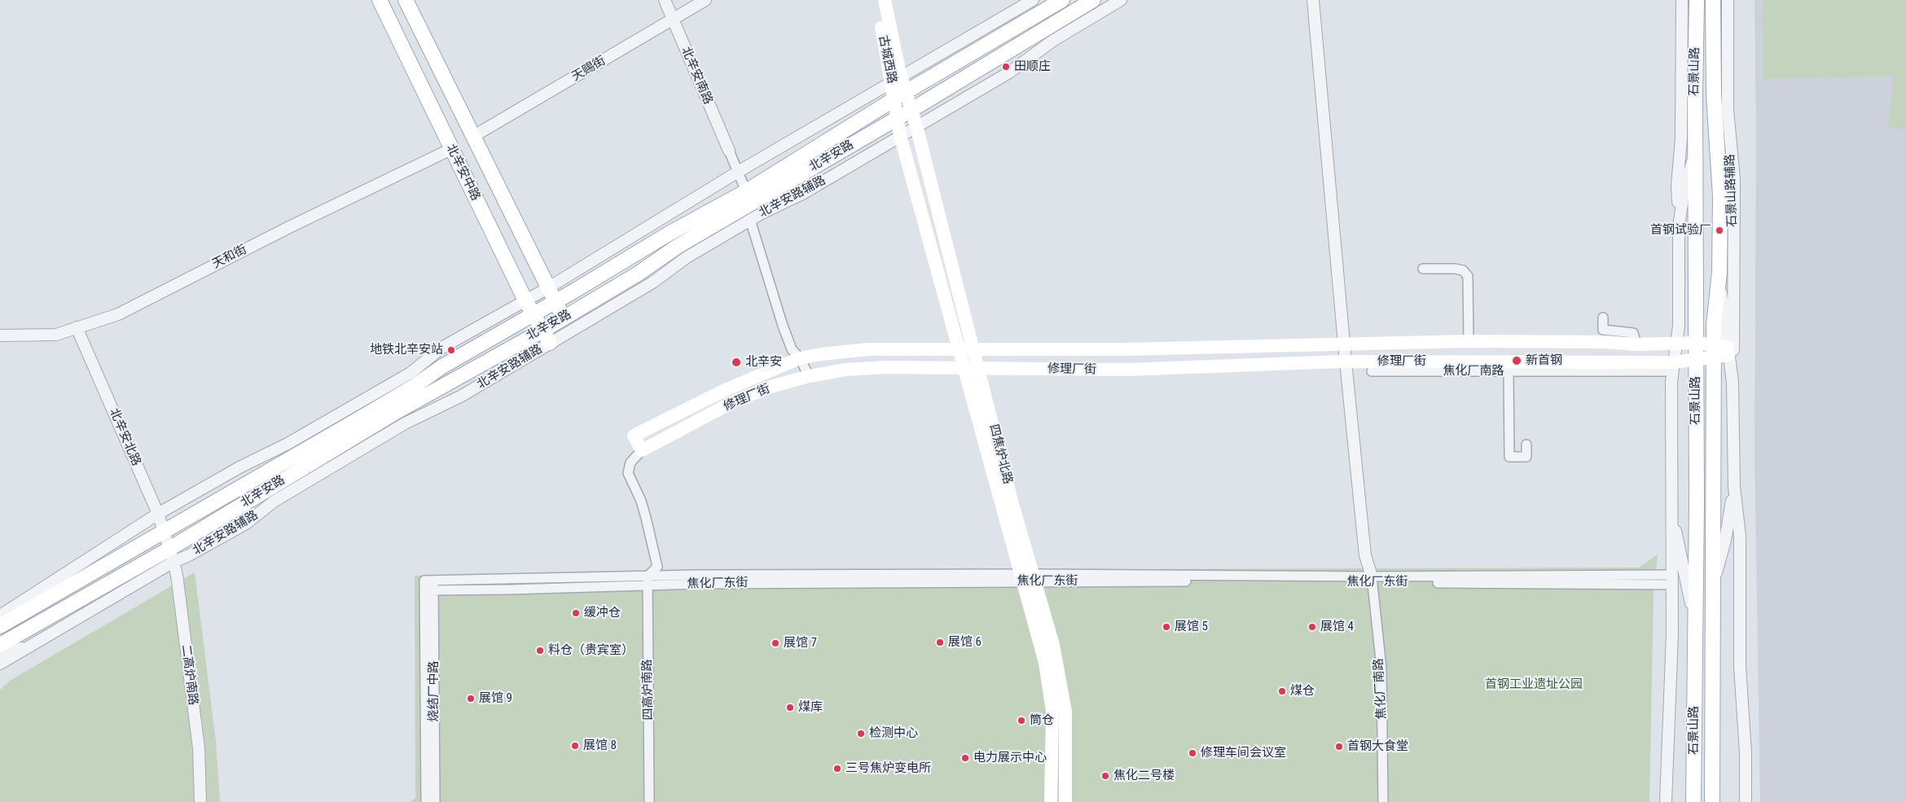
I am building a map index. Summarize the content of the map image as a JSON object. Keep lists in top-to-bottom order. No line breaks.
{"streets":{"main road":["古城西路","石景山路","北辛安路","北辛安中路","修理厂街","四焦炉北路"],"street":["天赐街","北辛安南路","石景山路辅路","北辛安路辅路","天和街","焦化厂南路","北辛安北路","焦化厂东街","二高炉南路","四高炉南路","烧结厂中路"]},"crossings":[["古城西路","北辛安路"],["古城西路","四焦炉北路"],["天赐街","北辛安南路"],["天赐街","北辛安中路"],["石景山路","石景山路辅路"],["石景山路","修理厂街"],["北辛安路","北辛安中路"],["北辛安路","北辛安路辅路"],["北辛安路","北辛安北路"],["北辛安路","四焦炉北路"],["北辛安路","二高炉南路"],["北辛安中路","北辛安路辅路"],["北辛安中路","天和街"],["北辛安路辅路","北辛安北路"],["北辛安路辅路","四焦炉北路"],["北辛安路辅路","二高炉南路"],["天和街","北辛安北路"],["修理厂街","焦化厂南路"],["修理厂街","四焦炉北路"],["焦化厂南路","焦化厂东街"],["北辛安北路","二高炉南路"],["四焦炉北路","焦化厂东街"],["焦化厂东街","四高炉南路"],["焦化厂东街","烧结厂中路"]],"parks":["首钢工业遗址公园"],"places":["田顺庄","首钢试验厂","地铁北辛安站","新首钢","北辛安","缓冲仓","展馆 5","展馆 4","展馆 6","展馆 7","料仓（贵宾室）","煤仓","展馆 9","煤库","筒仓","检测中心","展馆 8","首钢大食堂","修理车间会议室","电力展示中心","三号焦炉变电所","焦化二号楼"]}
